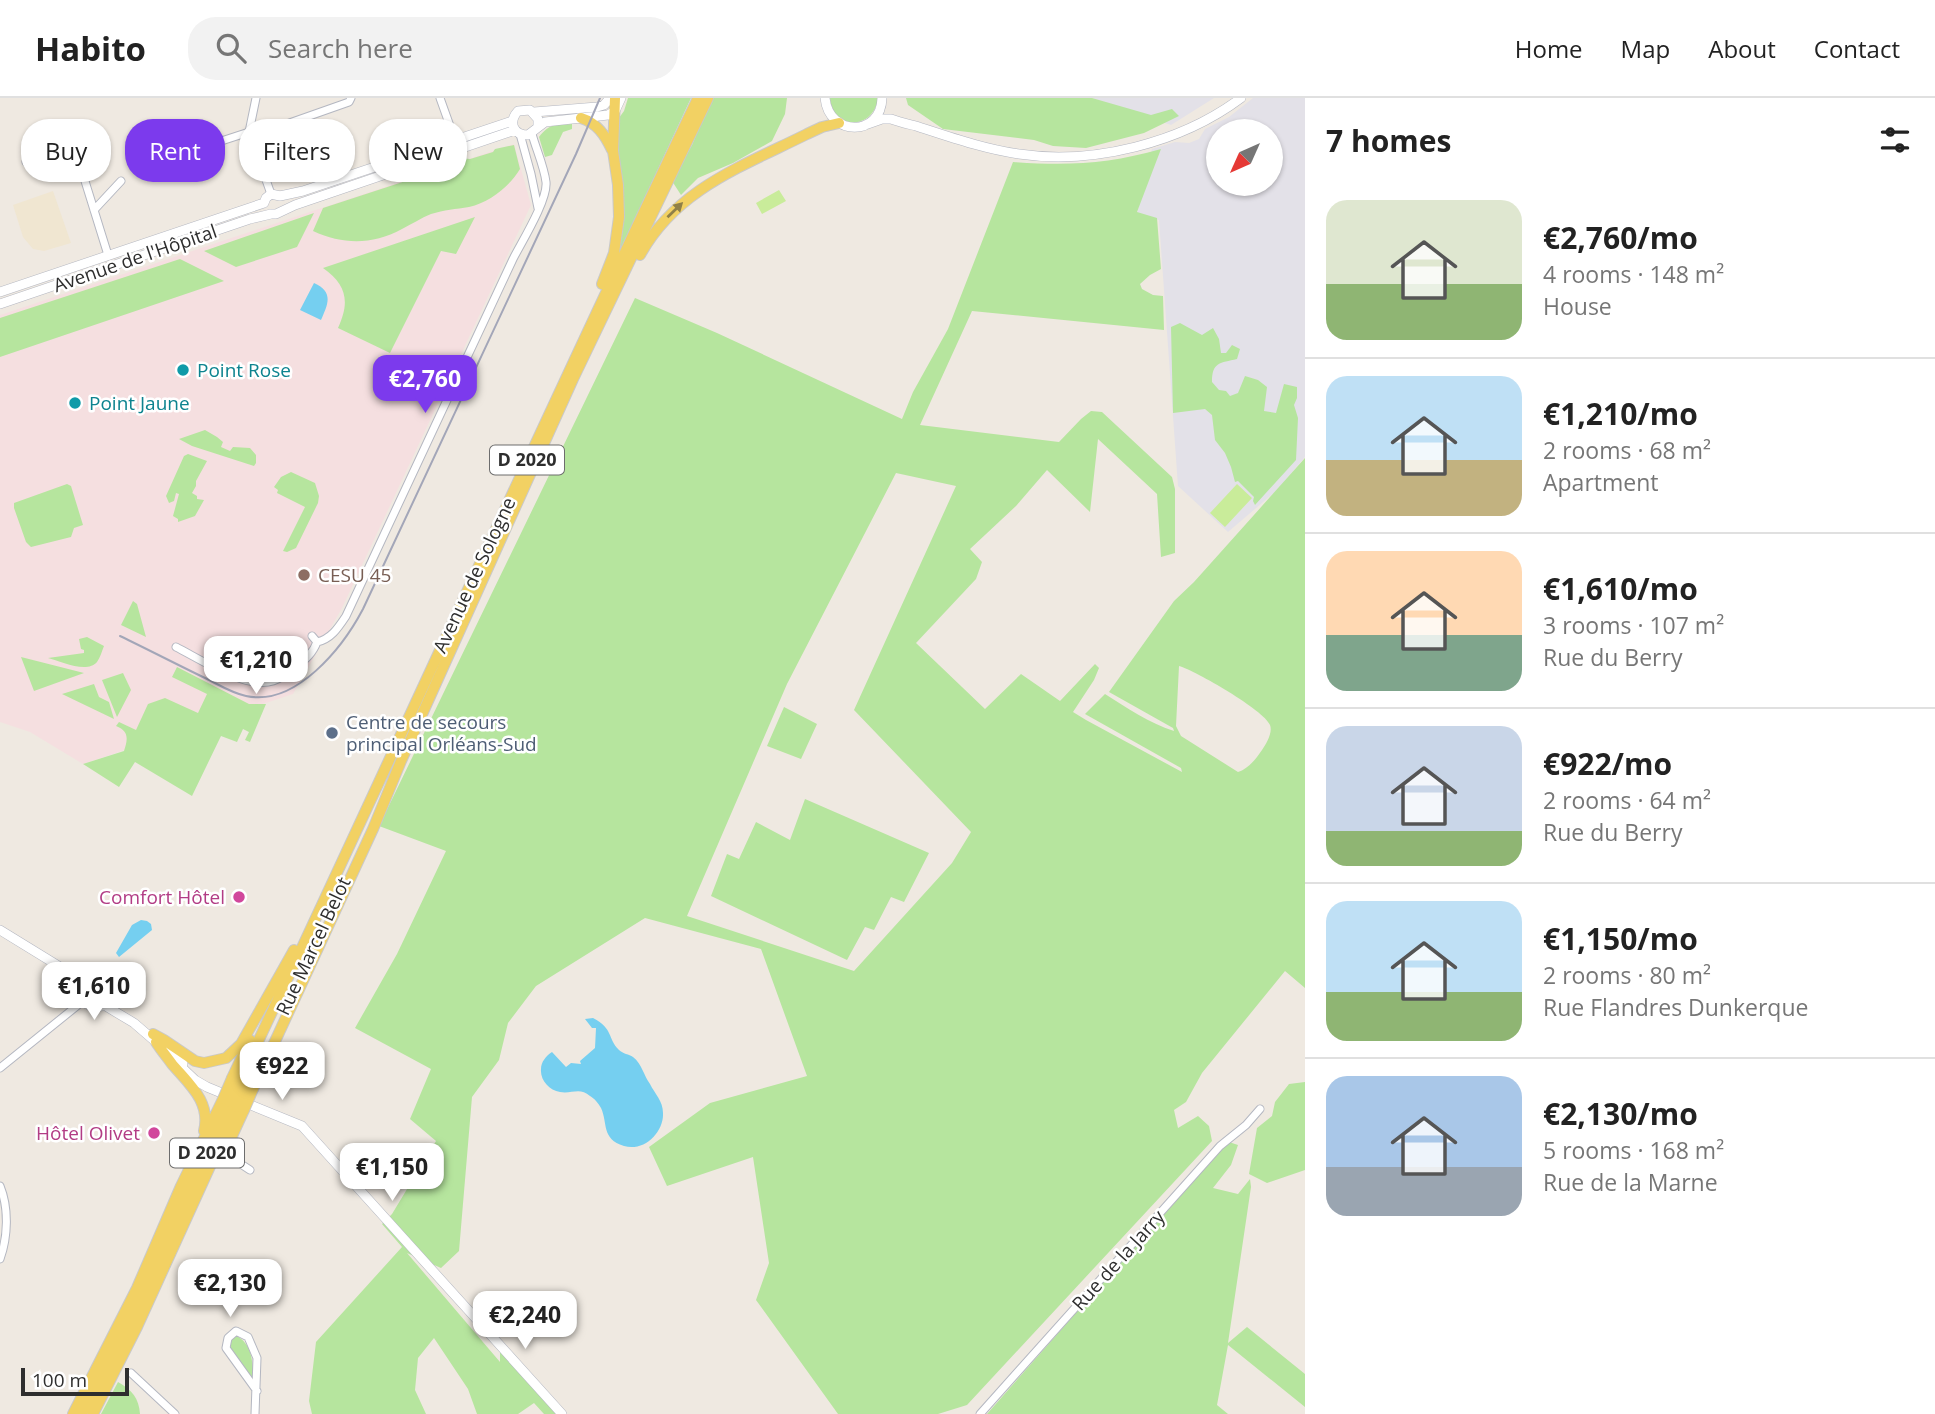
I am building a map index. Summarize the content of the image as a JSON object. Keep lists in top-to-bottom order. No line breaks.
{"streets":{"main road":["D 2020","Avenue de Sologne","Rue Marcel Belot"],"street":["Avenue de l'Hôpital","Rue de la Jarry"]},"crossings":[["D 2020","Rue Marcel Belot"],["Avenue de Sologne","Rue Marcel Belot"]],"places":["Point Rose","Point Jaune","CESU 45","Centre de secours principal Orléans-Sud","Comfort Hôtel","Hôtel Olivet"],"scale_bar":"100 m","north":"bottom left","page":{"header":"Habito","search":"Search here","nav":["Home","Map","About","Contact"],"heading":"7 homes","chip":["Buy","Rent","Filters","New"],"list":[{"name":"€2,760/mo","note":"4 rooms · 148 m² · House"},{"name":"€1,210/mo","note":"2 rooms · 68 m² · Apartment"},{"name":"€1,610/mo","note":"3 rooms · 107 m² · Rue du Berry"},{"name":"€922/mo","note":"2 rooms · 64 m² · Rue du Berry"},{"name":"€1,150/mo","note":"2 rooms · 80 m² · Rue Flandres Dunkerque"},{"name":"€2,130/mo","note":"5 rooms · 168 m² · Rue de la Marne"}],"price":["€2,760","€1,210","€1,610","€922","€1,150","€2,130","€2,240"],"scale":"100 m"}}
